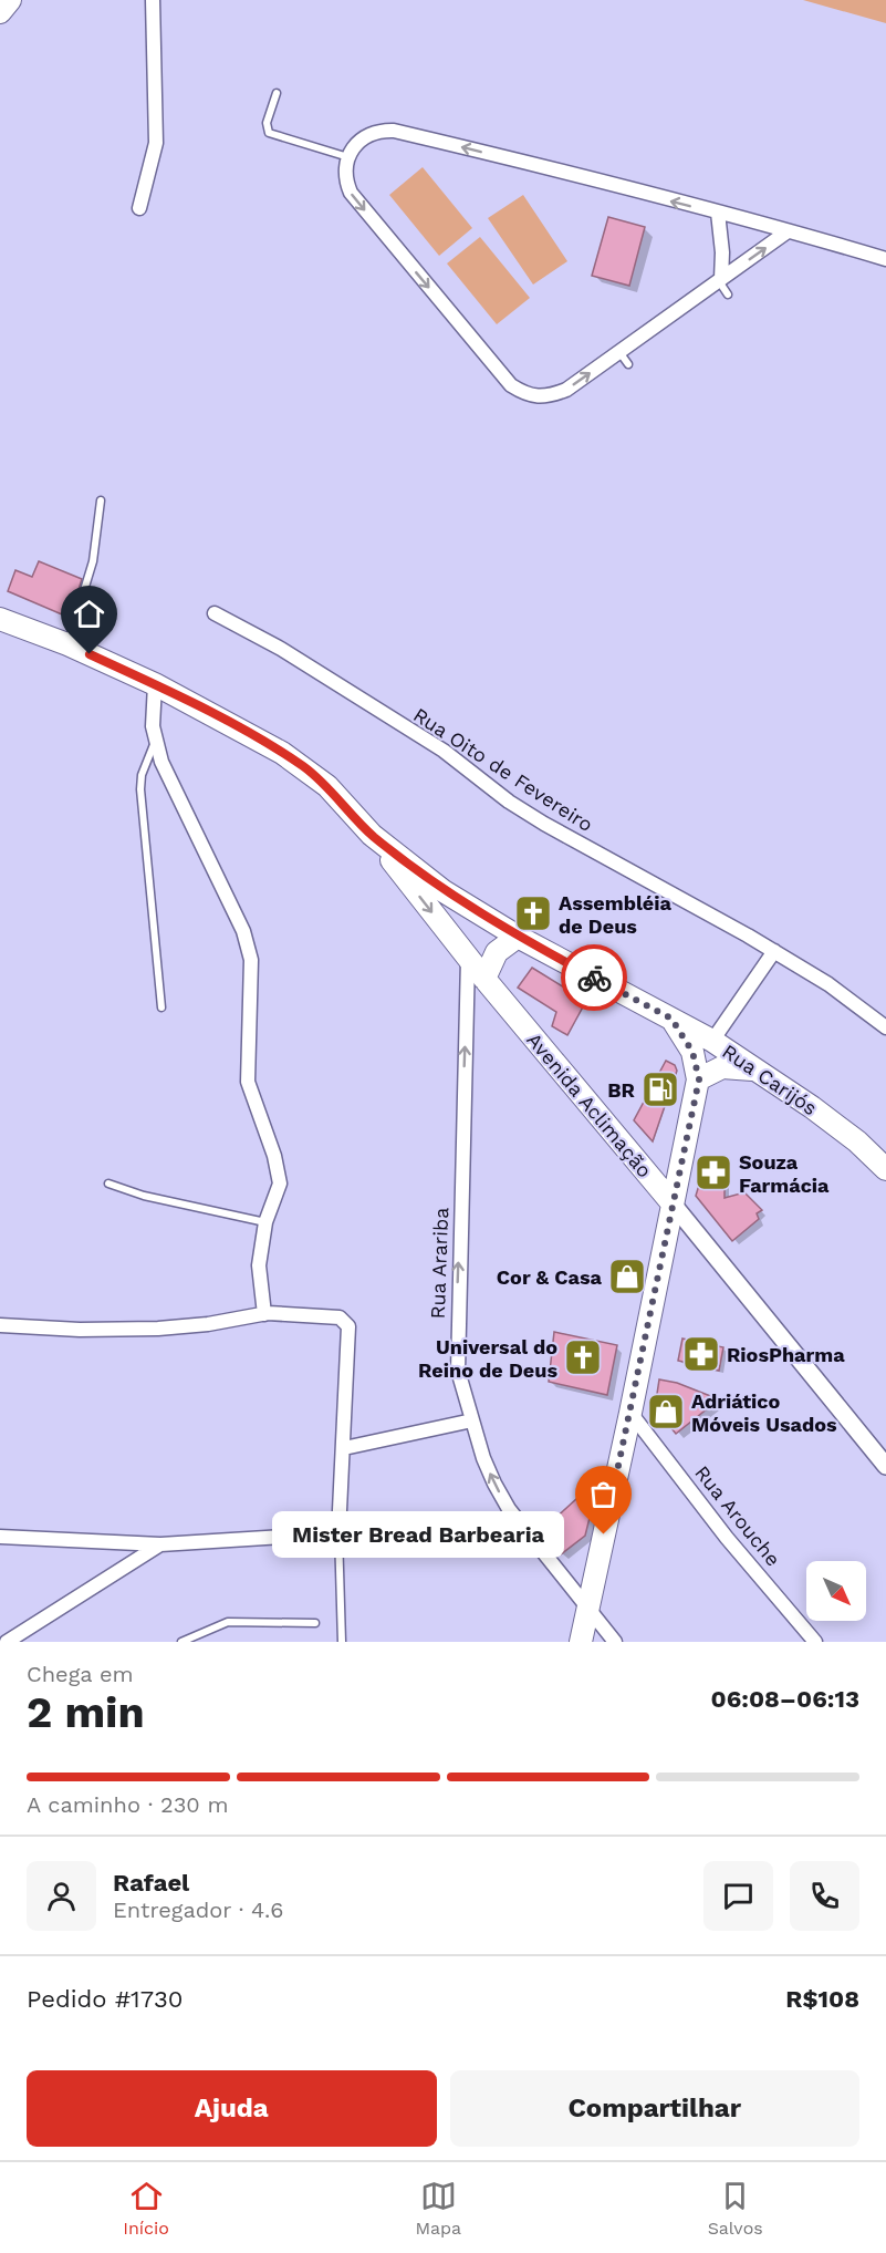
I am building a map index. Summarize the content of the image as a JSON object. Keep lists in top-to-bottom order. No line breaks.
{"streets":{"main road":["Rua Carijós","Avenida Aclimação"],"street":["Rua Oito de Fevereiro","Rua Arariba","Rua Arouche"]},"crossings":[["Rua Carijós","Avenida Aclimação"],["Avenida Aclimação","Rua Arariba"]],"one_way":["Rua Arariba"],"places":{"church":["Assembléia de Deus","Universal do Reino de Deus"],"fuel station":["BR"],"pharmacy":["Souza Farmácia","RiosPharma"],"shop":["Cor & Casa","Adriático Móveis Usados"],"other":["Mister Bread Barbearia"]},"north":"bottom right","page":{"bubble":"Mister Bread Barbearia","heading":["2 min","Chega em","06:08–06:13"],"panel":["Rafael","Entregador · 4.6","Pedido #1730","R$108"],"bar":"A caminho · 230 m","buttons":["Ajuda","Compartilhar"],"tabs":["Início","Mapa","Salvos"]}}
